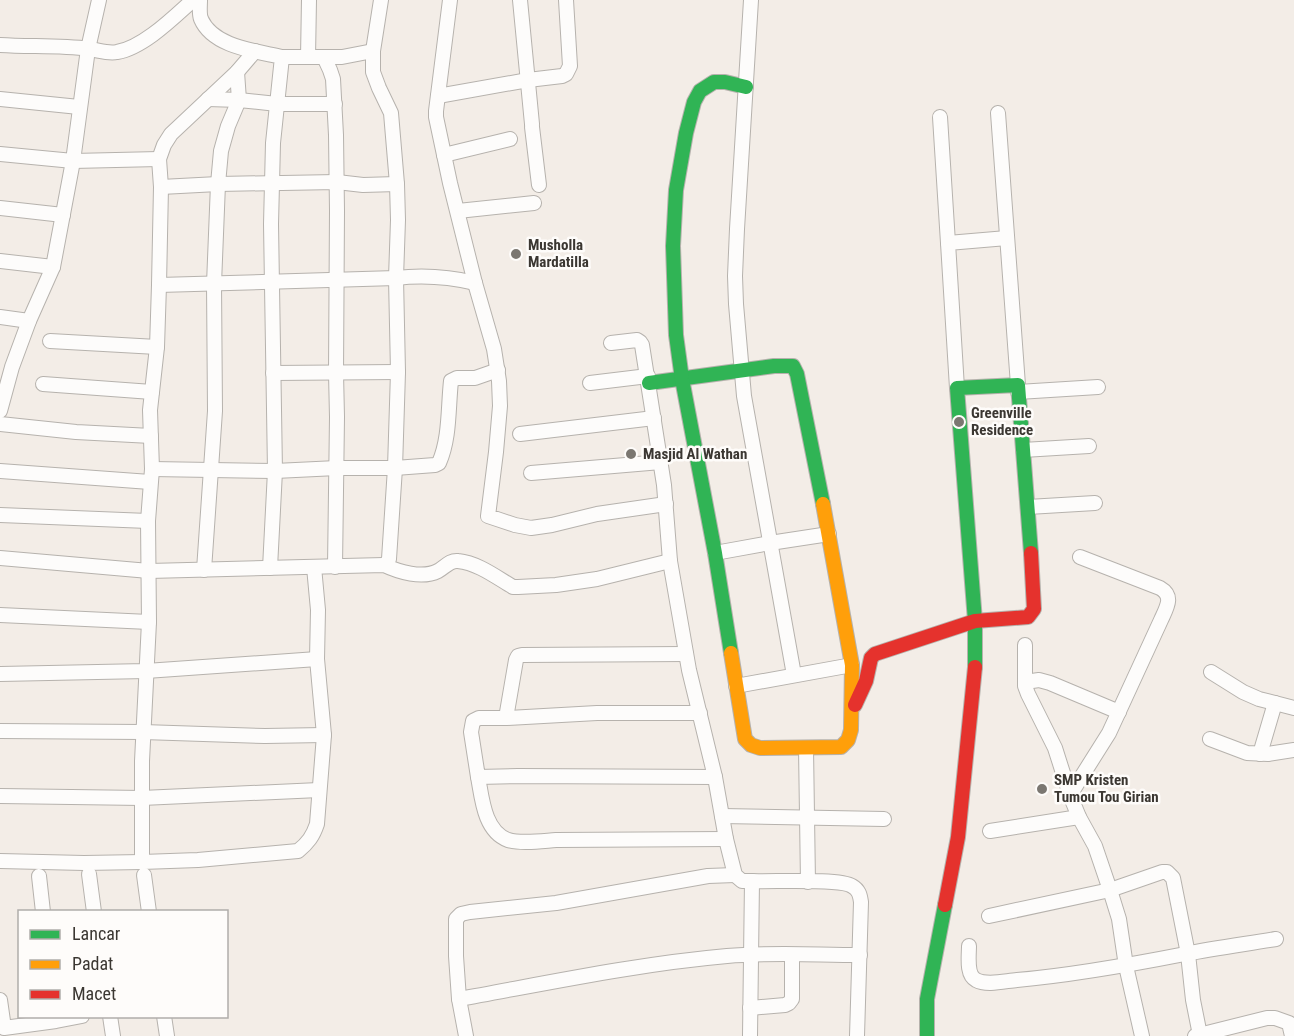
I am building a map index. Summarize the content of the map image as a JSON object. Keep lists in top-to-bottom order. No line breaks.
{"places":["Musholla Mardatilla","Greenville Residence","Masjid Al Wathan","SMP Kristen Tumou Tou Girian"],"legend":["Lancar","Padat","Macet"]}
